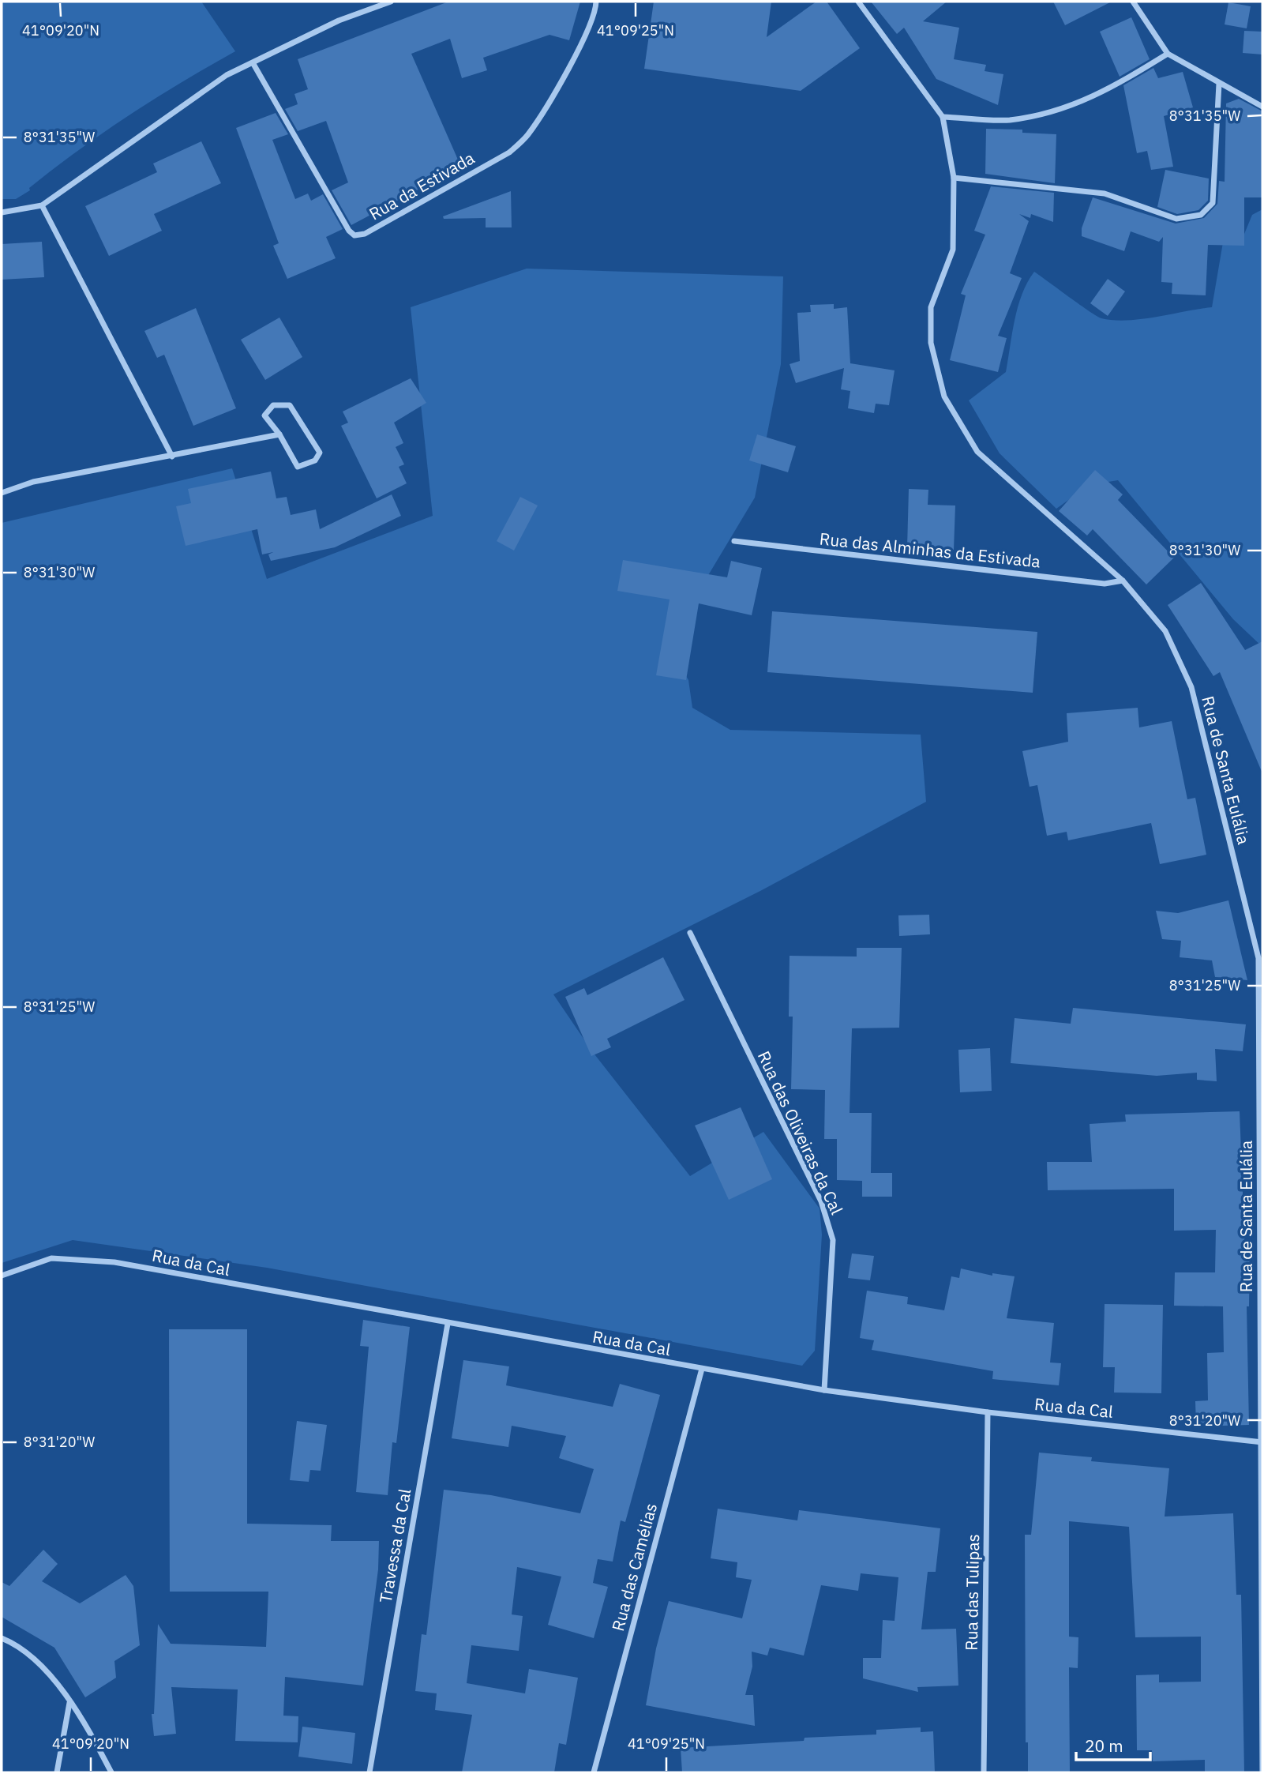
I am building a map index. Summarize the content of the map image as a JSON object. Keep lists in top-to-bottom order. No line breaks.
{"streets":{"street":["Rua da Estivada","Rua das Alminhas da Estivada","Rua de Santa Eulália","Rua das Oliveiras da Cal","Rua da Cal","Travessa da Cal","Rua das Camélias","Rua das Tulipas"]},"crossings":[["Rua das Alminhas da Estivada","Rua de Santa Eulália"],["Rua de Santa Eulália","Rua da Cal"],["Rua das Oliveiras da Cal","Rua da Cal"],["Rua da Cal","Travessa da Cal"],["Rua da Cal","Rua das Camélias"],["Rua da Cal","Rua das Tulipas"]],"scale_bar":"20 m","coordinates":["41°09'20\"N","41°09'25\"N","8°31'35\"W","8°31'30\"W","8°31'25\"W","8°31'20\"W"]}
